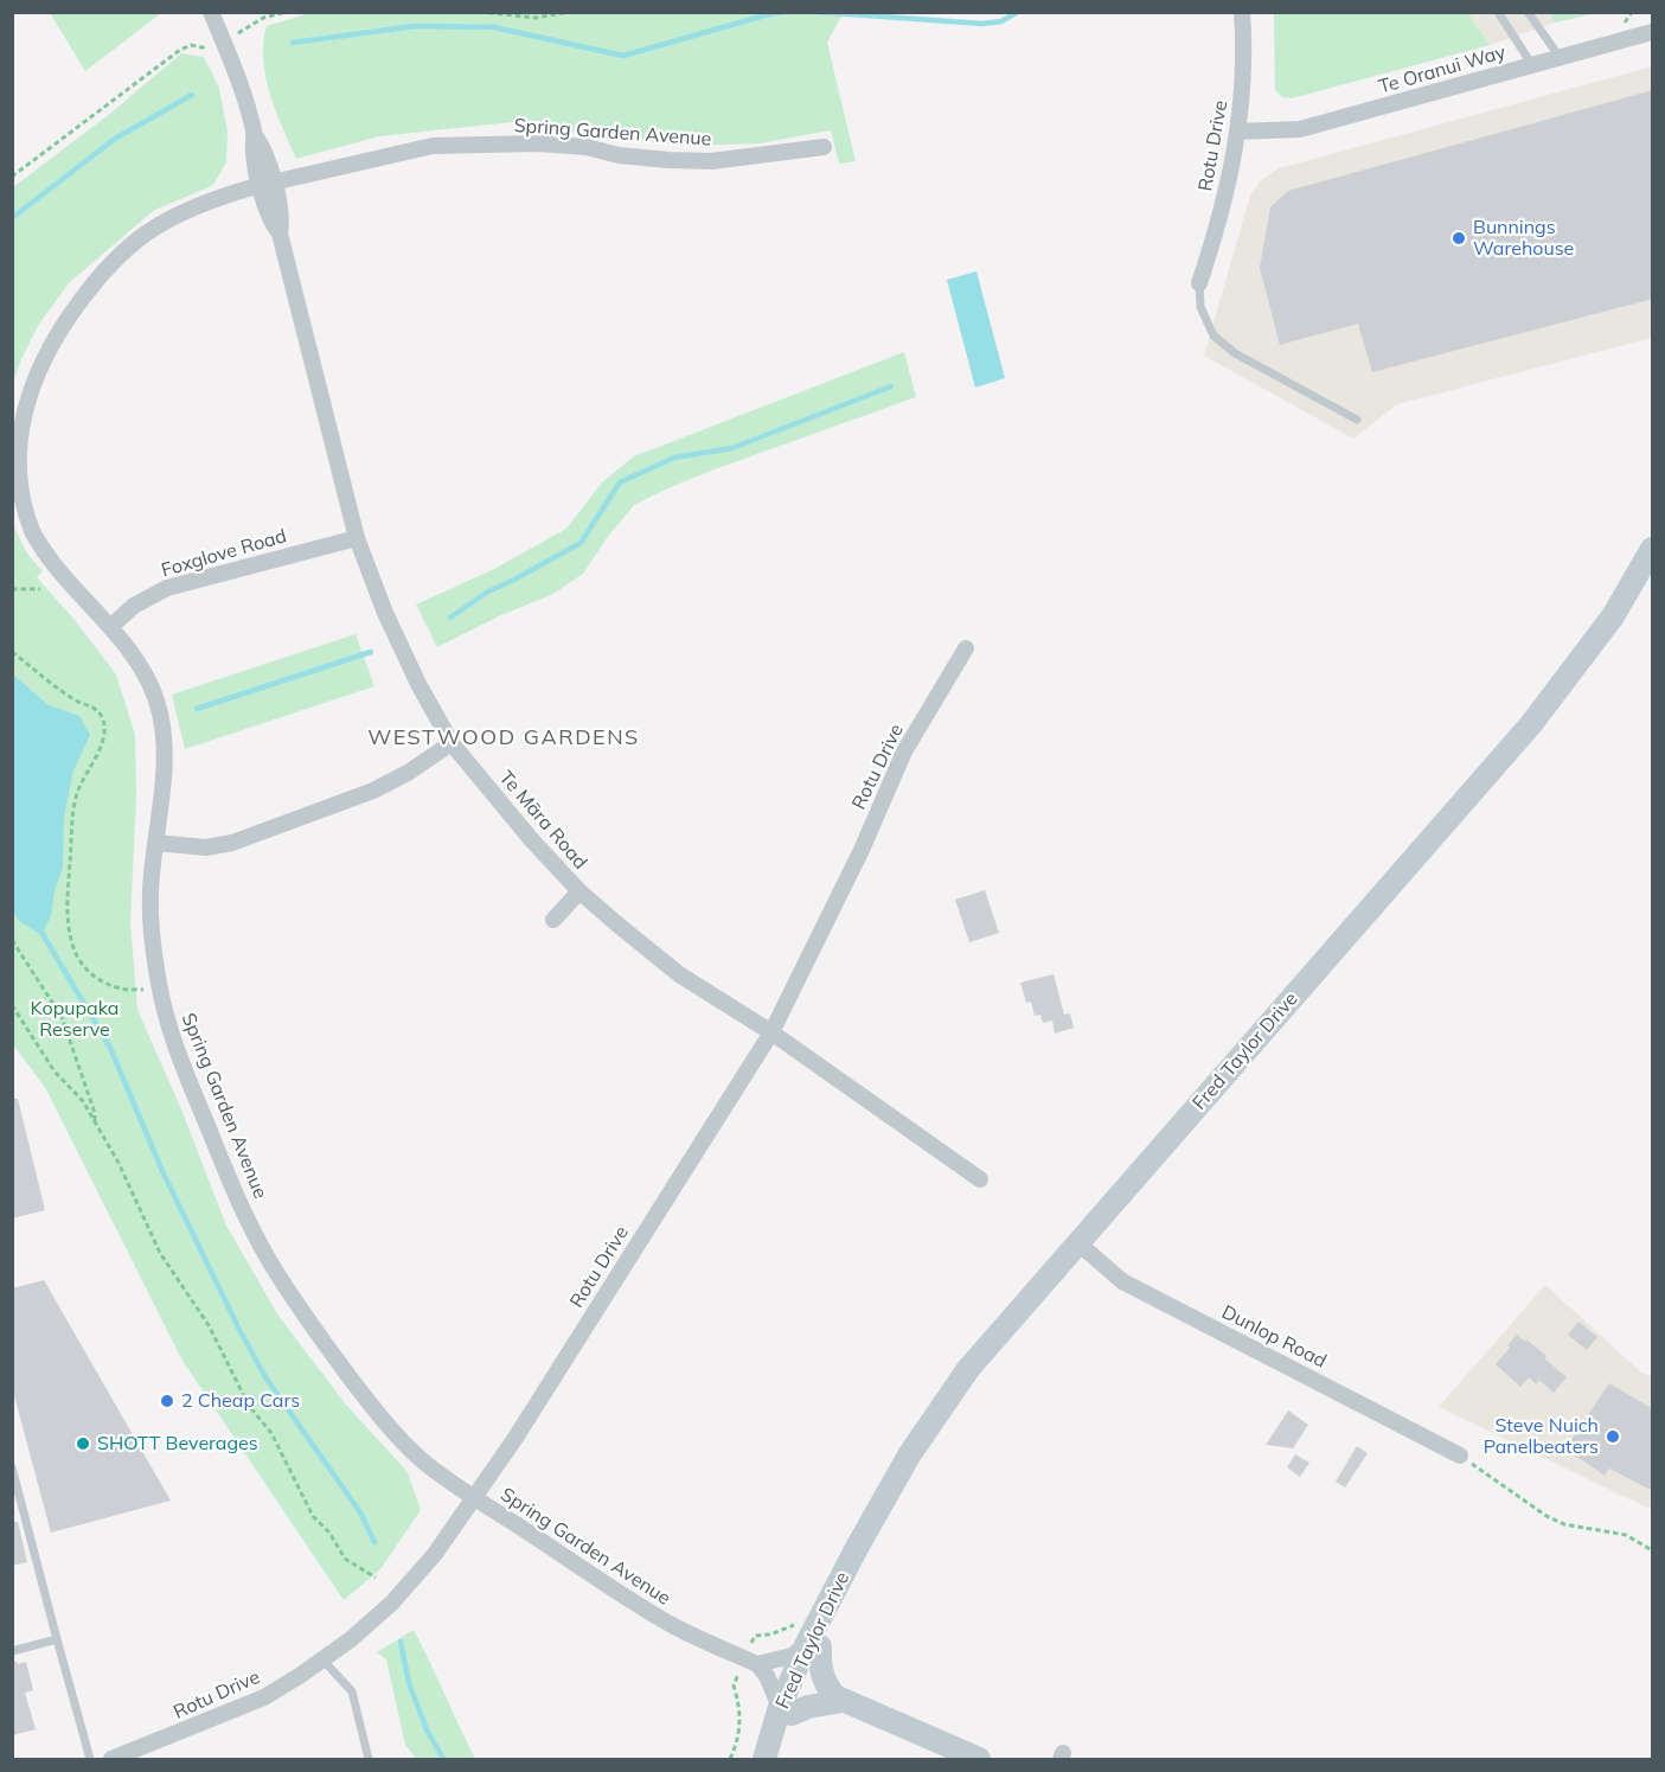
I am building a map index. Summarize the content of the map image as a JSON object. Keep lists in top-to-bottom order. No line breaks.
{"streets":{"main road":["Fred Taylor Drive"],"street":["Te Oranui Way","Spring Garden Avenue","Rotu Drive","Foxglove Road","Te Māra Road","Dunlop Road"]},"crossings":[["Te Oranui Way","Rotu Drive"],["Spring Garden Avenue","Rotu Drive"],["Spring Garden Avenue","Foxglove Road"],["Spring Garden Avenue","Te Māra Road"],["Rotu Drive","Te Māra Road"],["Foxglove Road","Te Māra Road"],["Fred Taylor Drive","Dunlop Road"]],"districts":["WESTWOOD GARDENS"],"parks":["Kopupaka Reserve"],"places":["Bunnings Warehouse","2 Cheap Cars","Steve Nuich Panelbeaters","SHOTT Beverages"]}
